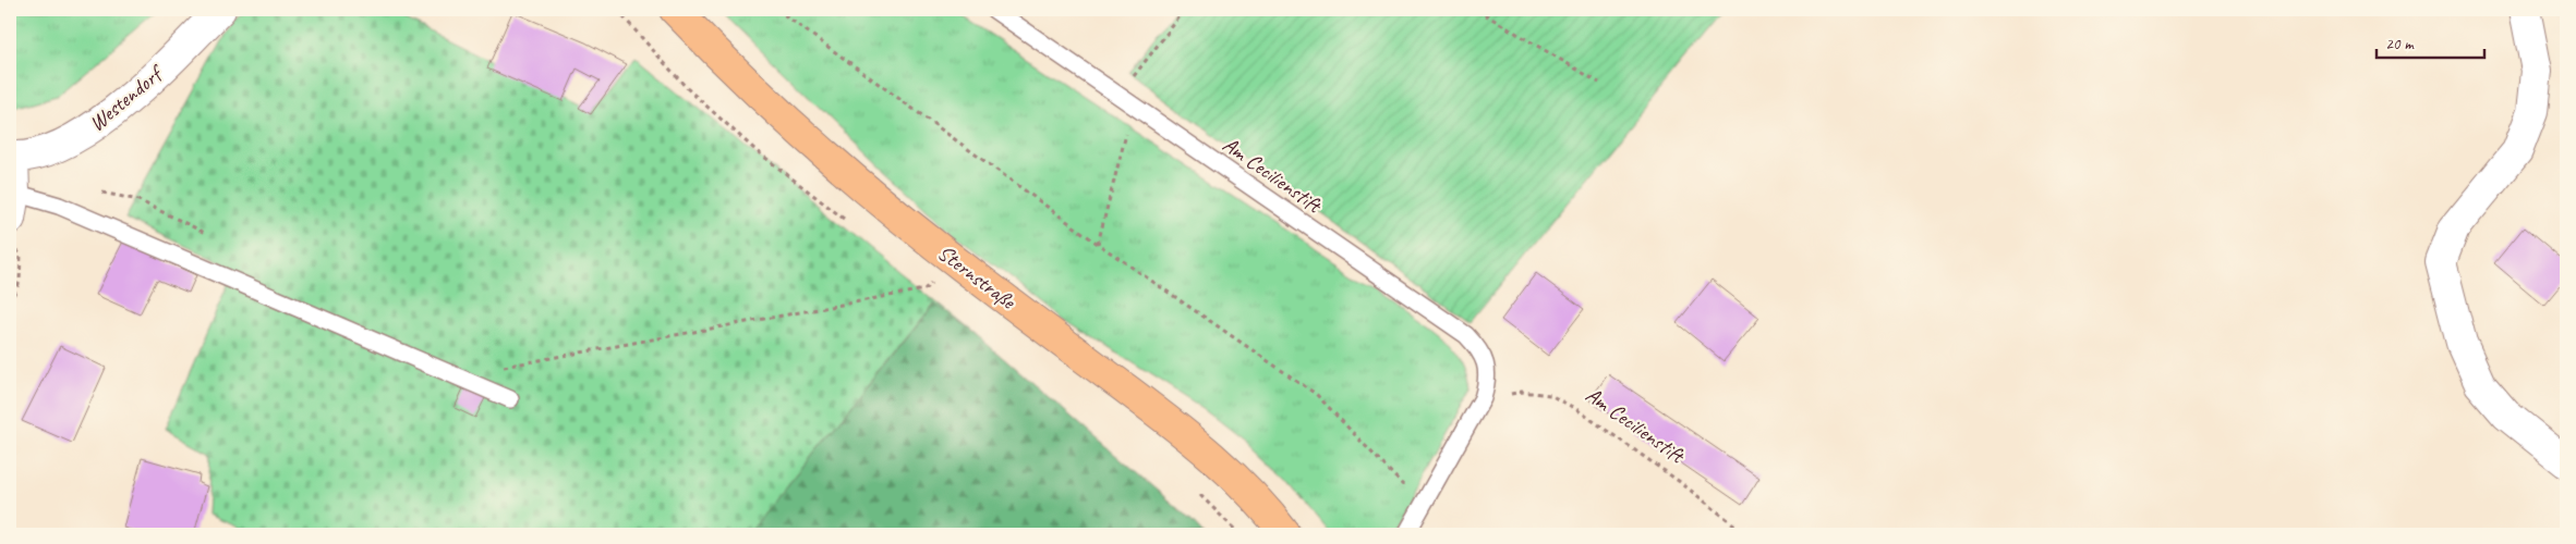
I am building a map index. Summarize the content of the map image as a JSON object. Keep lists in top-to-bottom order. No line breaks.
{"streets":{"main road":["Sternstraße"],"street":["Westendorf"],"lane":["Am Cecilienstift"]},"scale_bar":"20 m"}
